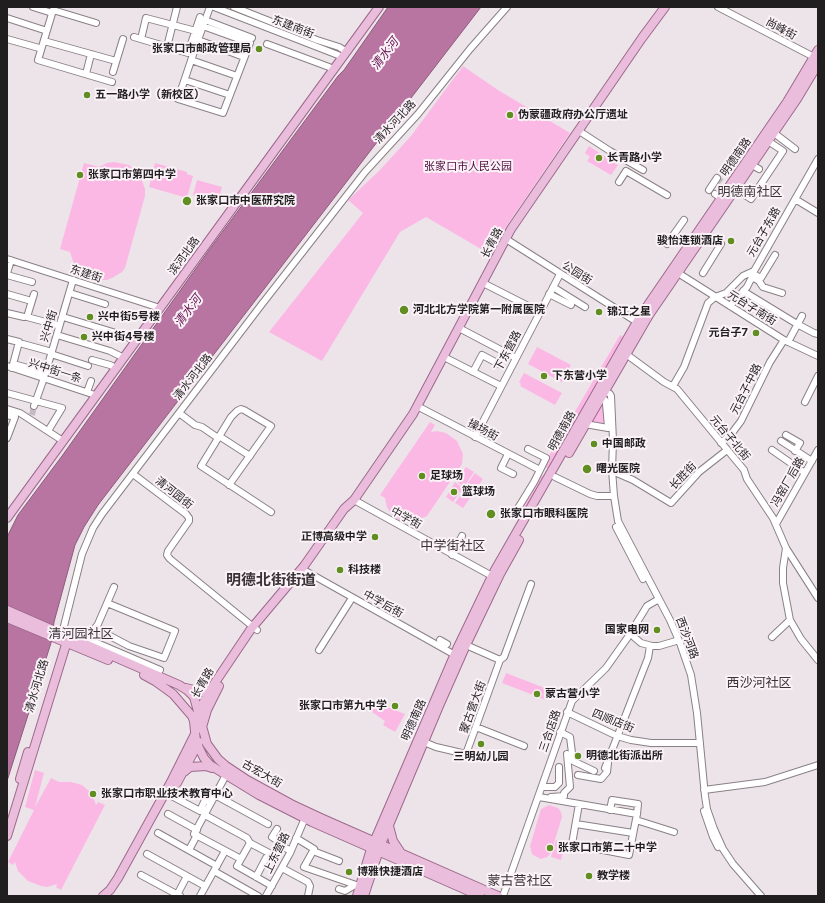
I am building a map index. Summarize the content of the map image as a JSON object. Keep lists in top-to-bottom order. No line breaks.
{"streets":{"main road":["清水河北路","明德南路","长青路","滨河北路","古宏大街"],"street":["东建南街","尚峰街","元台子东路","公园街","东建街","元台子南街","兴中街","下东营路","兴中街一条","元台子中路","操场街","元台子北街","长胜街","冯窑厂后路","清河园街","中学街","中学后街","西沙河路","蒙古营大街","四顺店街","三合店路","上东营路"]},"crossings":[["东建南街","滨河北路"],["尚峰街","明德南路"],["清水河北路","清河园街"],["清水河北路","古宏大街"],["明德南路","公园街"],["明德南路","元台子南街"],["明德南路","元台子北街"],["明德南路","中学街"],["明德南路","中学后街"],["明德南路","西沙河路"],["明德南路","蒙古营大街"],["明德南路","古宏大街"],["元台子东路","元台子南街"],["元台子东路","元台子北街"],["长青路","公园街"],["长青路","操场街"],["长青路","清河园街"],["长青路","中学街"],["长青路","中学后街"],["长青路","古宏大街"],["滨河北路","东建街"],["滨河北路","兴中街一条"],["公园街","下东营路"],["东建街","兴中街"],["元台子南街","元台子中路"],["兴中街","兴中街一条"],["下东营路","操场街"],["元台子中路","元台子北街"],["元台子北街","长胜街"],["元台子北街","冯窑厂后路"],["长胜街","西沙河路"],["西沙河路","四顺店街"],["西沙河路","三合店路"],["四顺店街","三合店路"],["古宏大街","上东营路"]],"districts":["明德南社区","中学街社区","明德北街街道","清河园社区","西沙河社区","蒙古营社区"],"water":["清水河"],"parks":["张家口市人民公园"],"places":["张家口市邮政管理局","五一路小学（新校区）","伪蒙疆政府办公厅遗址","长青路小学","张家口市第四中学","张家口市中医研究院","骏怡连锁酒店","河北北方学院第一附属医院","锦江之星","兴中街5号楼","元台子7","兴中街4号楼","下东营小学","中国邮政","曙光医院","足球场","篮球场","张家口市眼科医院","正博高级中学","科技楼","国家电网","蒙古营小学","张家口市第九中学","三明幼儿园","明德北街派出所","张家口市职业技术教育中心","张家口市第二十中学","博雅快捷酒店","教学楼"]}
